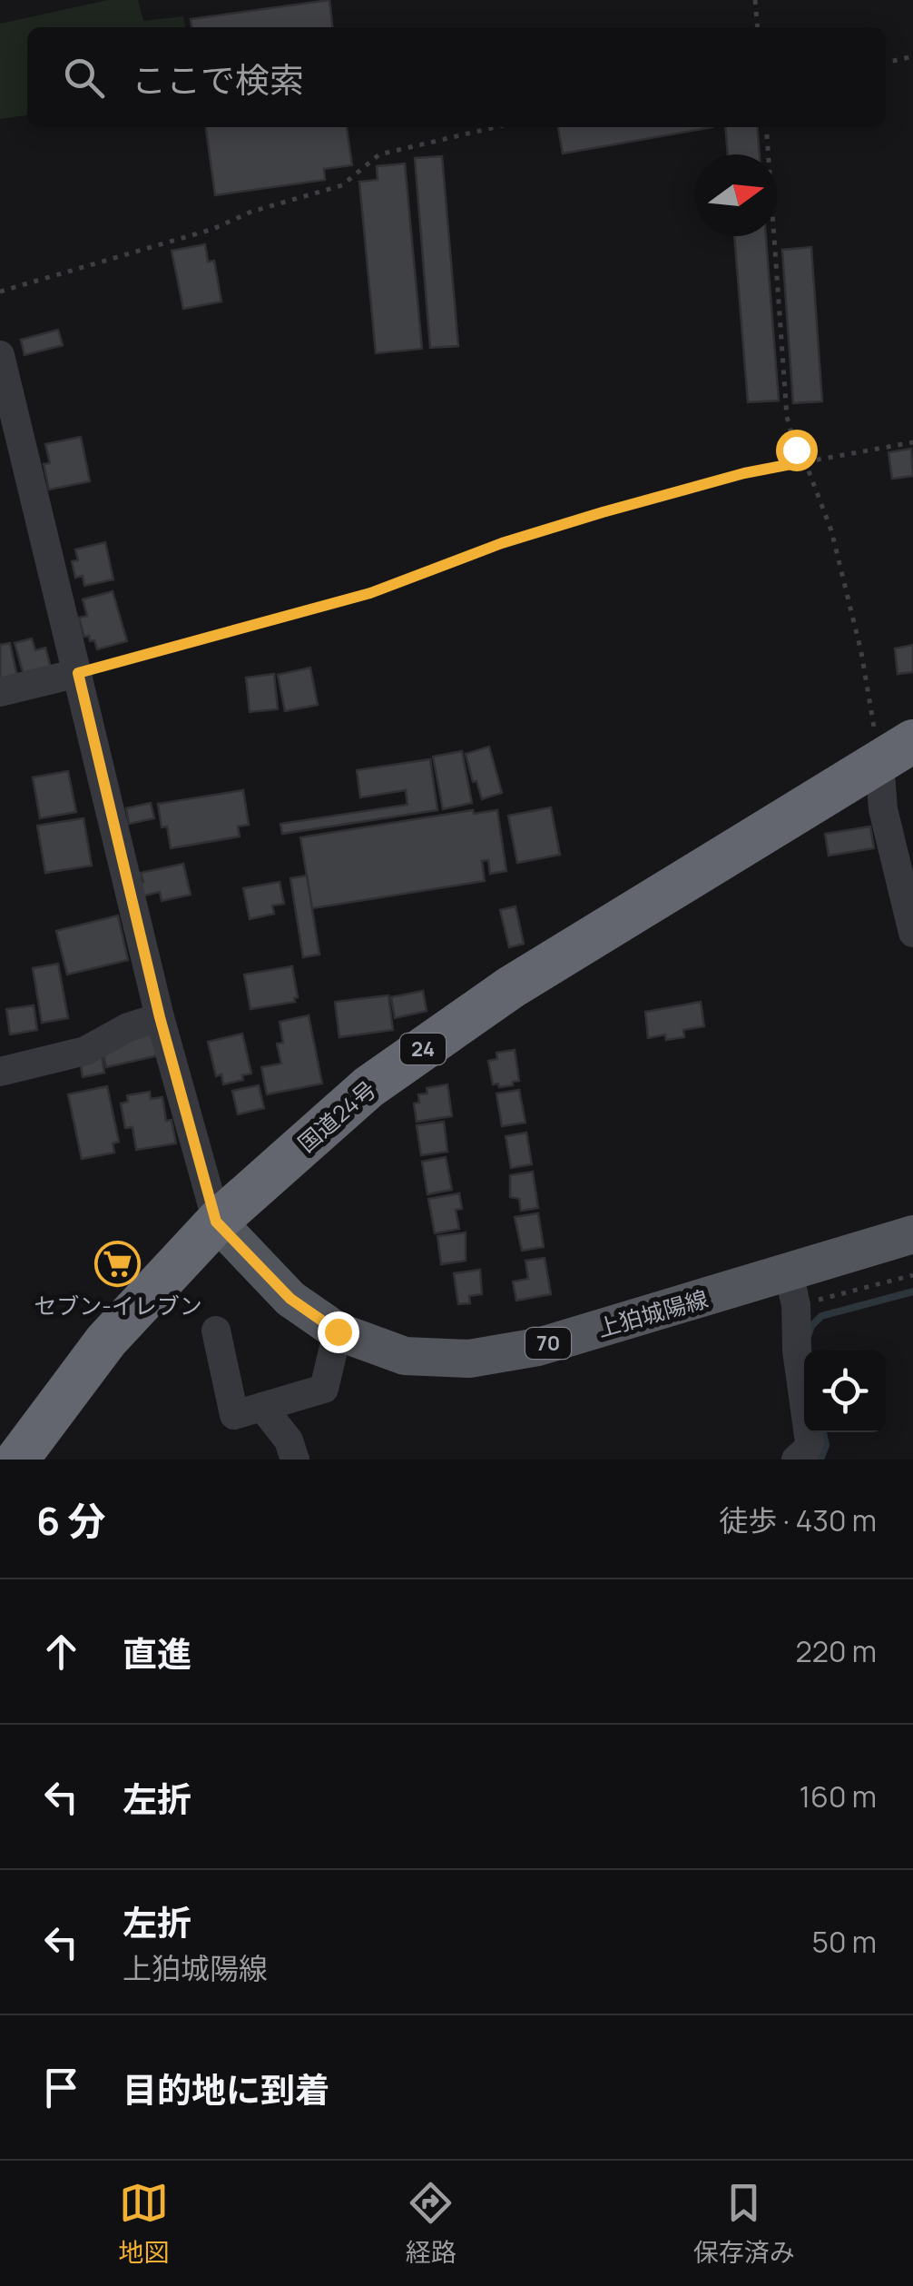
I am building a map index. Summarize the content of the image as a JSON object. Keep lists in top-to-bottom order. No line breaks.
{"streets":{"highway":["24","国道24号"],"main road":["上狛城陽線","70"]},"crossings":[["国道24号","上狛城陽線"]],"places":{"supermarket":["セブン-イレブン"]},"north":"right","page":{"search":"ここで検索","heading":["6 分","徒歩 · 430 m"],"list":[["直進","220 m"],["左折","160 m"],["左折","上狛城陽線","50 m"],"目的地に到着"],"nav":["地図","経路","保存済み"]}}
